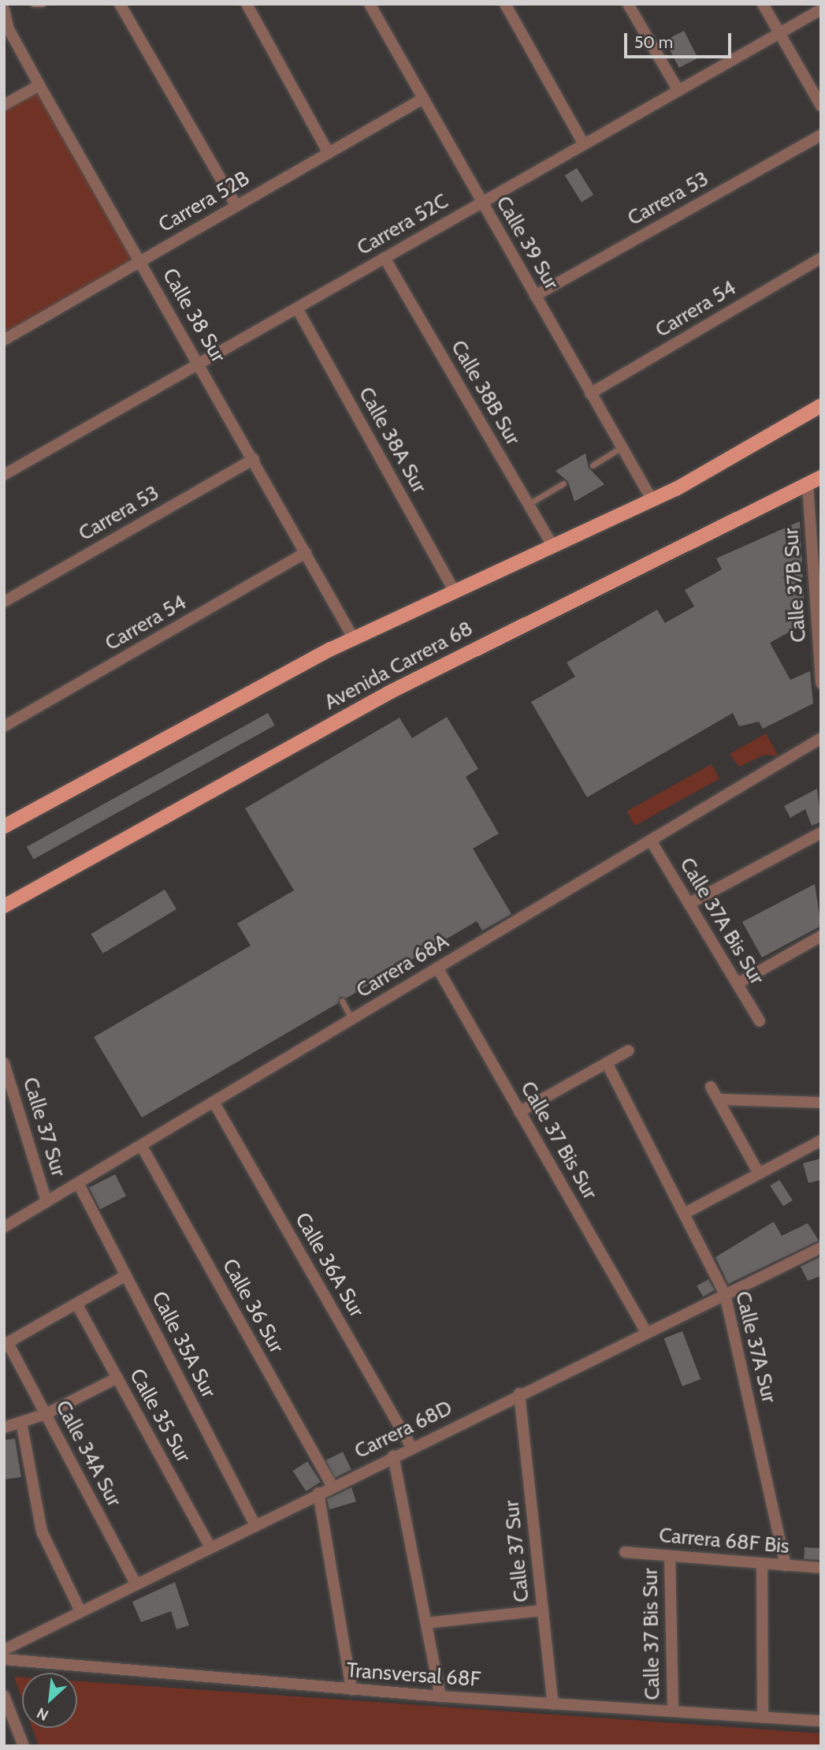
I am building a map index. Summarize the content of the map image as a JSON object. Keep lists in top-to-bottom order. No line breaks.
{"streets":{"main road":["Avenida Carrera 68"],"street":["Carrera 53","Carrera 52B","Carrera 52C","Calle 39 Sur","Carrera 54","Calle 38 Sur","Calle 38B Sur","Calle 38A Sur","Calle 37B Sur","Calle 37A Bis Sur","Carrera 68A","Calle 37 Sur","Calle 37 Bis Sur","Calle 36A Sur","Calle 36 Sur","Calle 35A Sur","Calle 37A Sur","Calle 35 Sur","Carrera 68D","Calle 34A Sur","Carrera 68F Bis","Transversal 68F"]},"crossings":[["Carrera 53","Calle 39 Sur"],["Carrera 53","Calle 38 Sur"],["Carrera 52B","Calle 39 Sur"],["Carrera 52B","Calle 38 Sur"],["Carrera 52C","Calle 39 Sur"],["Carrera 52C","Calle 38 Sur"],["Carrera 52C","Calle 38B Sur"],["Carrera 52C","Calle 38A Sur"],["Calle 39 Sur","Carrera 54"],["Calle 39 Sur","Avenida Carrera 68"],["Carrera 54","Calle 38 Sur"],["Calle 38 Sur","Avenida Carrera 68"],["Calle 38B Sur","Avenida Carrera 68"],["Calle 38A Sur","Avenida Carrera 68"],["Calle 37B Sur","Avenida Carrera 68"],["Calle 37A Bis Sur","Carrera 68A"],["Carrera 68A","Calle 37 Sur"],["Carrera 68A","Calle 37 Bis Sur"],["Carrera 68A","Calle 36A Sur"],["Carrera 68A","Calle 36 Sur"],["Carrera 68A","Calle 35A Sur"],["Calle 37 Sur","Carrera 68D"],["Calle 37 Sur","Transversal 68F"],["Calle 37 Bis Sur","Carrera 68D"],["Calle 37 Bis Sur","Carrera 68F Bis"],["Calle 37 Bis Sur","Transversal 68F"],["Calle 36A Sur","Carrera 68D"],["Calle 36 Sur","Carrera 68D"],["Calle 35A Sur","Carrera 68D"],["Calle 37A Sur","Carrera 68D"],["Calle 37A Sur","Carrera 68F Bis"],["Calle 35 Sur","Carrera 68D"],["Carrera 68D","Calle 34A Sur"]],"scale_bar":"50 m","north":"bottom left"}
